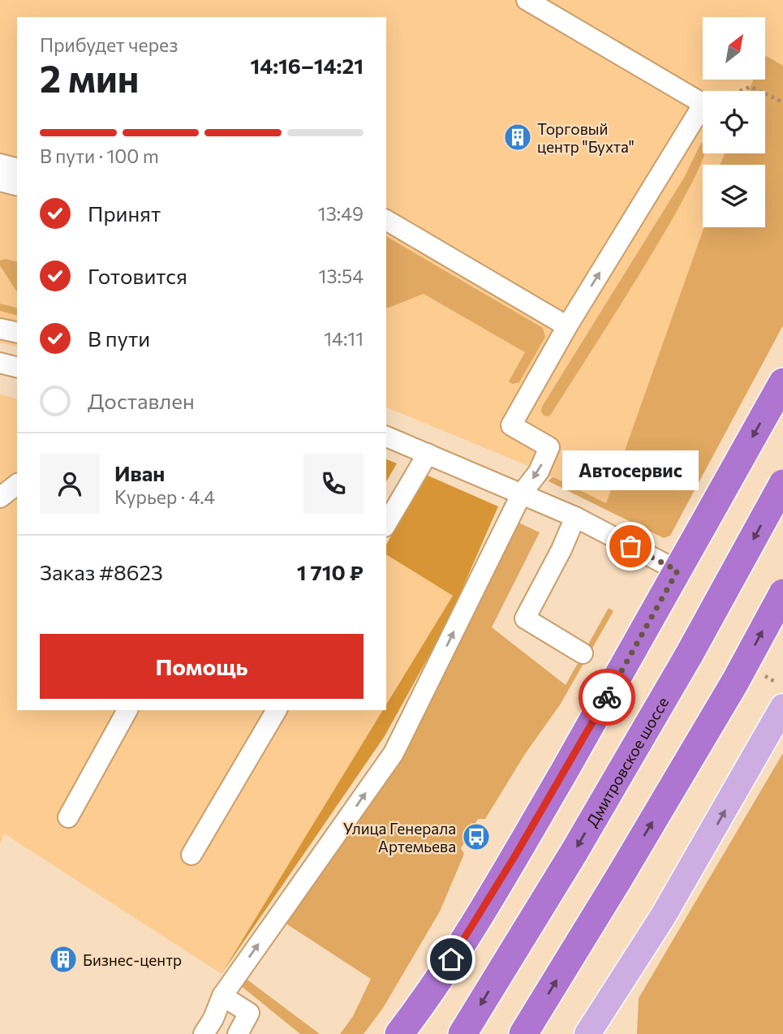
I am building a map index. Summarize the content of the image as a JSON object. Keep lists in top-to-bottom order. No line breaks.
{"streets":{"highway":["Дмитровское шоссе"]},"places":{"building":["Торговый центр \"Бухта\"","Бизнес-центр"],"other":["Автосервис"],"bus stop":["Улица Генерала Артемьева"]},"north":"top right","page":{"heading":["2 мин","Прибудет через","14:16–14:21"],"panel":["Иван","Курьер · 4.4","Заказ #8623","1 710 ₽"],"bar":"В пути · 100 m","list":[["Принят","13:49"],["Готовится","13:54"],["В пути","14:11"],"Доставлен"],"bubble":"Автосервис","buttons":"Помощь"}}
